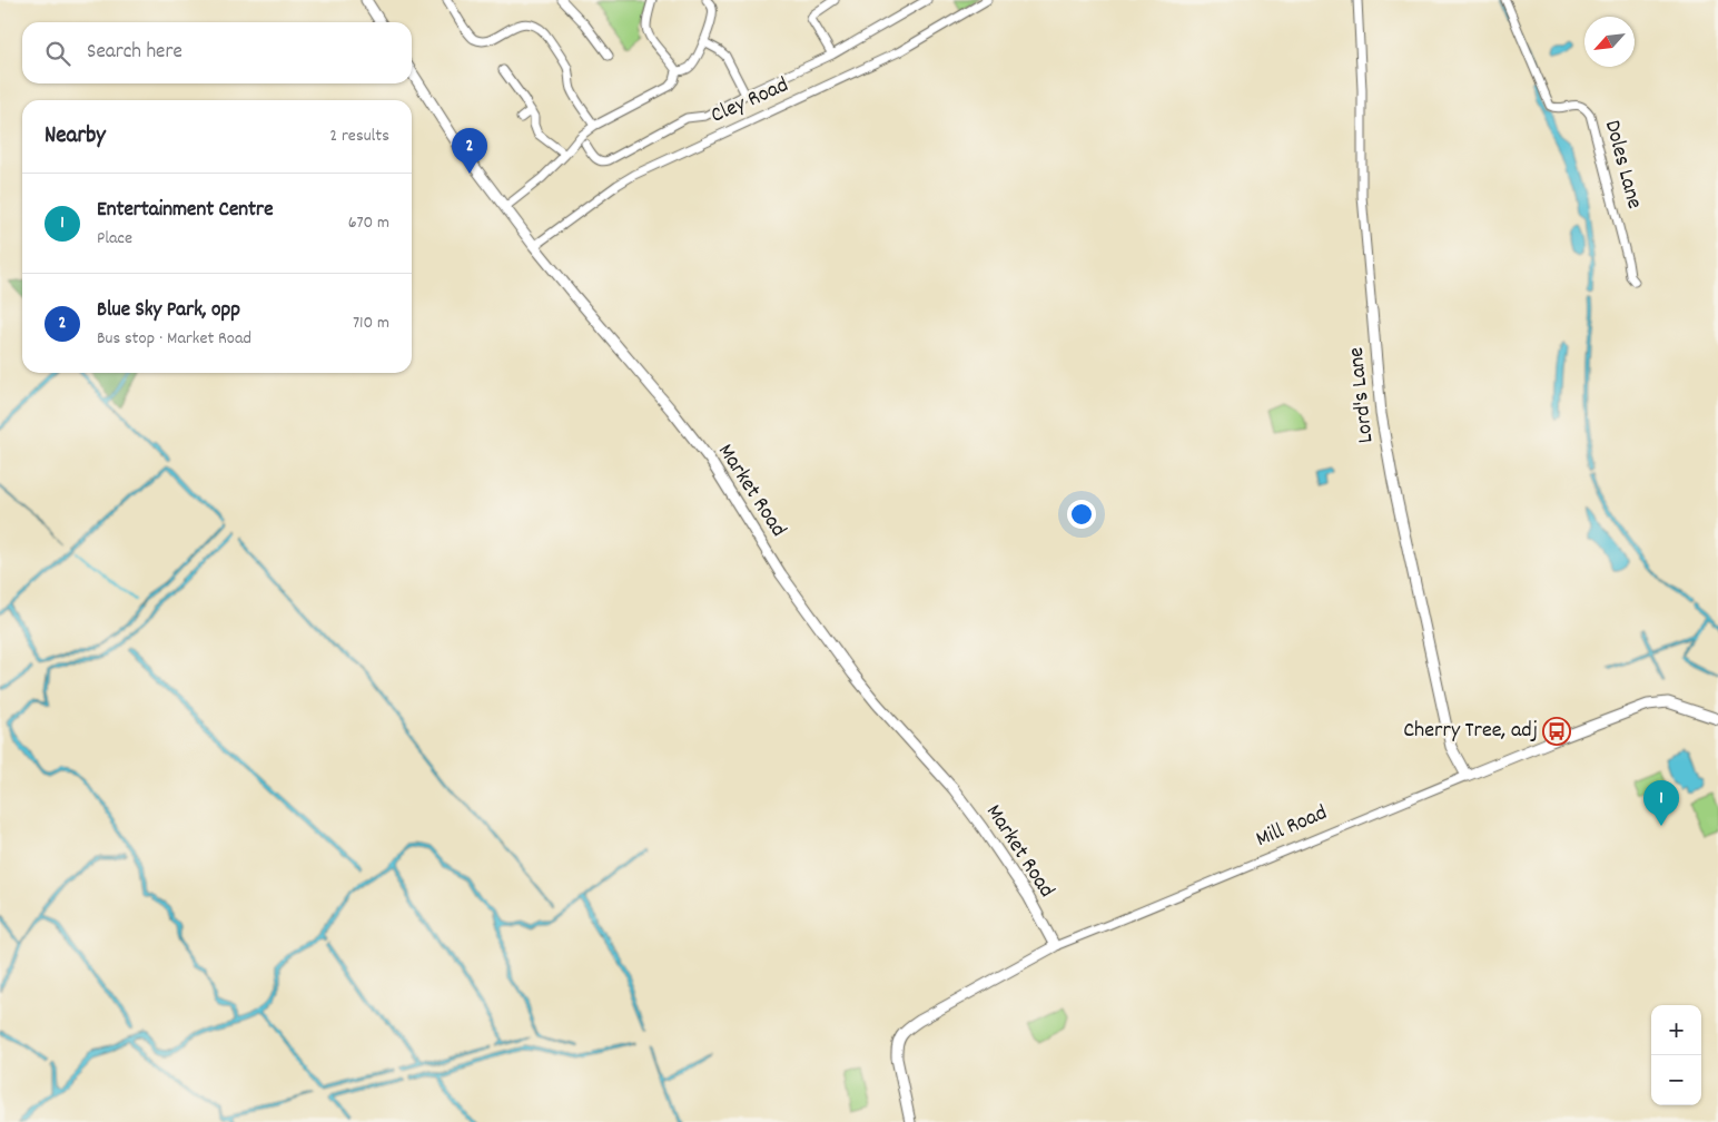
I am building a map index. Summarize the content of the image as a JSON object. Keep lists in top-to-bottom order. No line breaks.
{"streets":{"street":["Cley Road","Doles Lane","Lord's Lane","Market Road","Mill Road"]},"crossings":[["Cley Road","Market Road"],["Lord's Lane","Mill Road"],["Market Road","Mill Road"]],"places":{"bus stop":["Cherry Tree, adj"]},"north":"bottom left","page":{"search":"Search here","heading":["Nearby","2 results"],"pins":["2","1"],"list":[{"mark":"1","name":"Entertainment Centre","note":"Place","value":"670 m"},{"mark":"2","name":"Blue Sky Park, opp","note":"Bus stop · Market Road","value":"710 m"}],"map_buttons":["+","−"]}}
